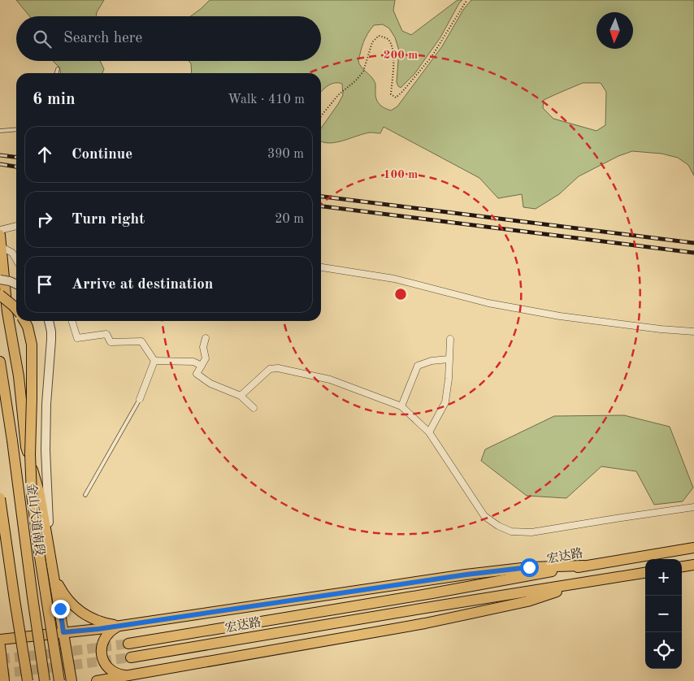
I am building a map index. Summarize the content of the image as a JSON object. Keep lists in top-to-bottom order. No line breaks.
{"streets":{"main road":["金山大道南段","宏达路"]},"north":"bottom","page":{"search":"Search here","heading":["6 min","Walk · 410 m"],"list":[["Continue","390 m"],["Turn right","20 m"],"Arrive at destination"],"map_buttons":["+","−"]},"rings":["200 m","100 m"]}
